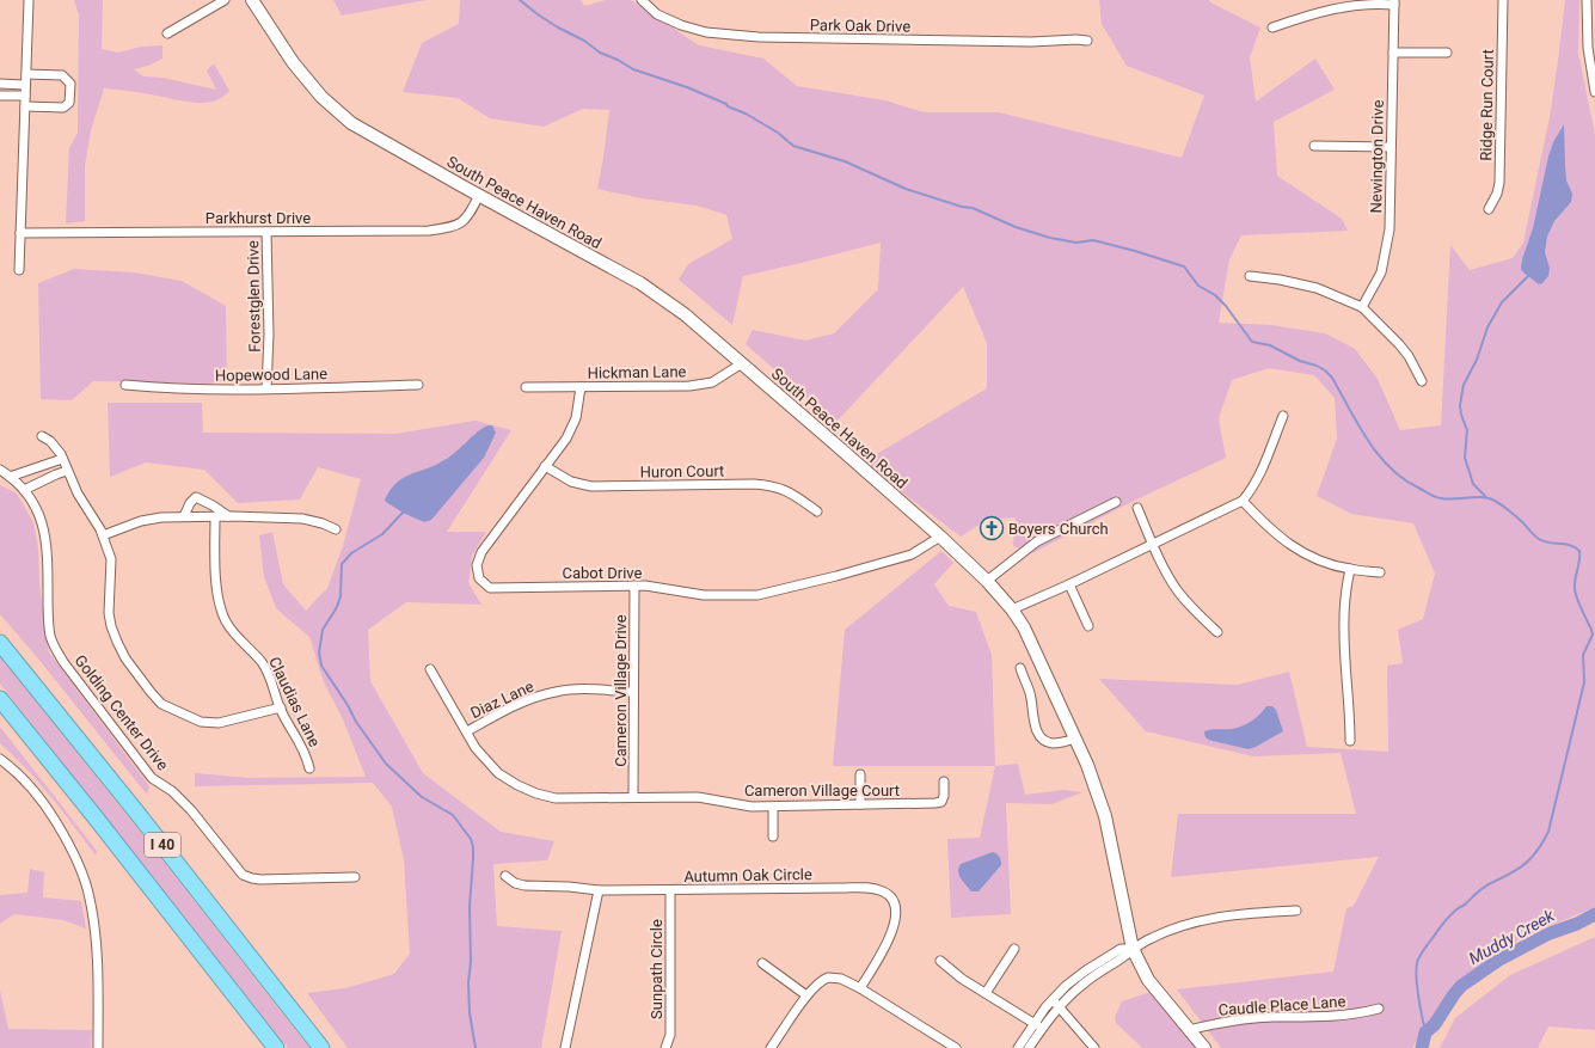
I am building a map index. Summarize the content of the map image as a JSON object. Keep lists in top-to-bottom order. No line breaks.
{"streets":{"highway":["I 40"],"main road":["South Peace Haven Road"],"street":["Park Oak Drive","Ridge Run Court","Newington Drive","Parkhurst Drive","Forestglen Drive","Hickman Lane","Hopewood Lane","Huron Court","Cabot Drive","Cameron Village Drive","Diaz Lane","Claudias Lane","Golding Center Drive","Cameron Village Court","Autumn Oak Circle","Sunpath Circle","Caudle Place Lane"]},"crossings":[["South Peace Haven Road","Parkhurst Drive"],["South Peace Haven Road","Hickman Lane"],["South Peace Haven Road","Cabot Drive"],["South Peace Haven Road","Caudle Place Lane"],["Parkhurst Drive","Forestglen Drive"],["Forestglen Drive","Hopewood Lane"],["Hickman Lane","Cabot Drive"],["Huron Court","Cabot Drive"],["Cabot Drive","Cameron Village Drive"],["Cameron Village Drive","Diaz Lane"],["Cameron Village Drive","Cameron Village Court"],["Diaz Lane","Cameron Village Court"],["Autumn Oak Circle","Sunpath Circle"]],"water":["Muddy Creek"],"places":{"church":["Boyers Church"]}}
